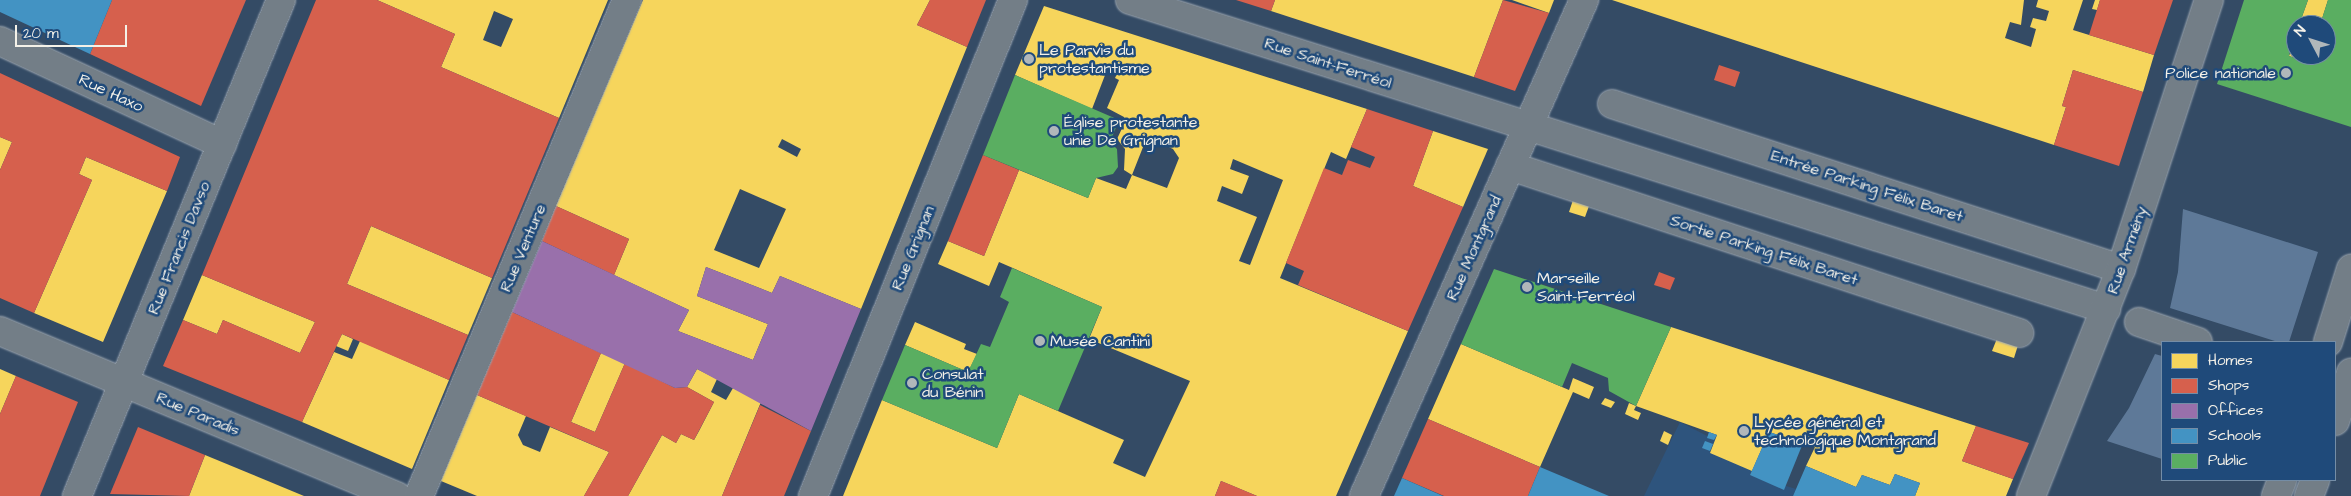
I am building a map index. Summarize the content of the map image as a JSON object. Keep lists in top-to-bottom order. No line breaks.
{"streets":{"street":["Rue Saint-Ferréol","Rue Haxo","Entrée Parking Félix Baret","Rue Francis Davso","Rue Venture","Rue Grignan","Rue Montgrand","Sortie Parking Félix Baret","Rue Armény","Rue Paradis"]},"crossings":[["Rue Saint-Ferréol","Rue Montgrand"],["Rue Saint-Ferréol","Rue Armény"],["Rue Haxo","Rue Francis Davso"],["Entrée Parking Félix Baret","Rue Armény"],["Rue Francis Davso","Rue Paradis"],["Rue Montgrand","Sortie Parking Félix Baret"]],"places":["Le Parvis du protestantisme","Police nationale","Église protestante unie De Grignan","Marseille Saint-Ferréol","Musée Cantini","Consulat du Bénin","Lycée général et technologique Montgrand"],"legend":["Homes","Shops","Offices","Schools","Public"],"scale_bar":"20 m","north":"top left"}
